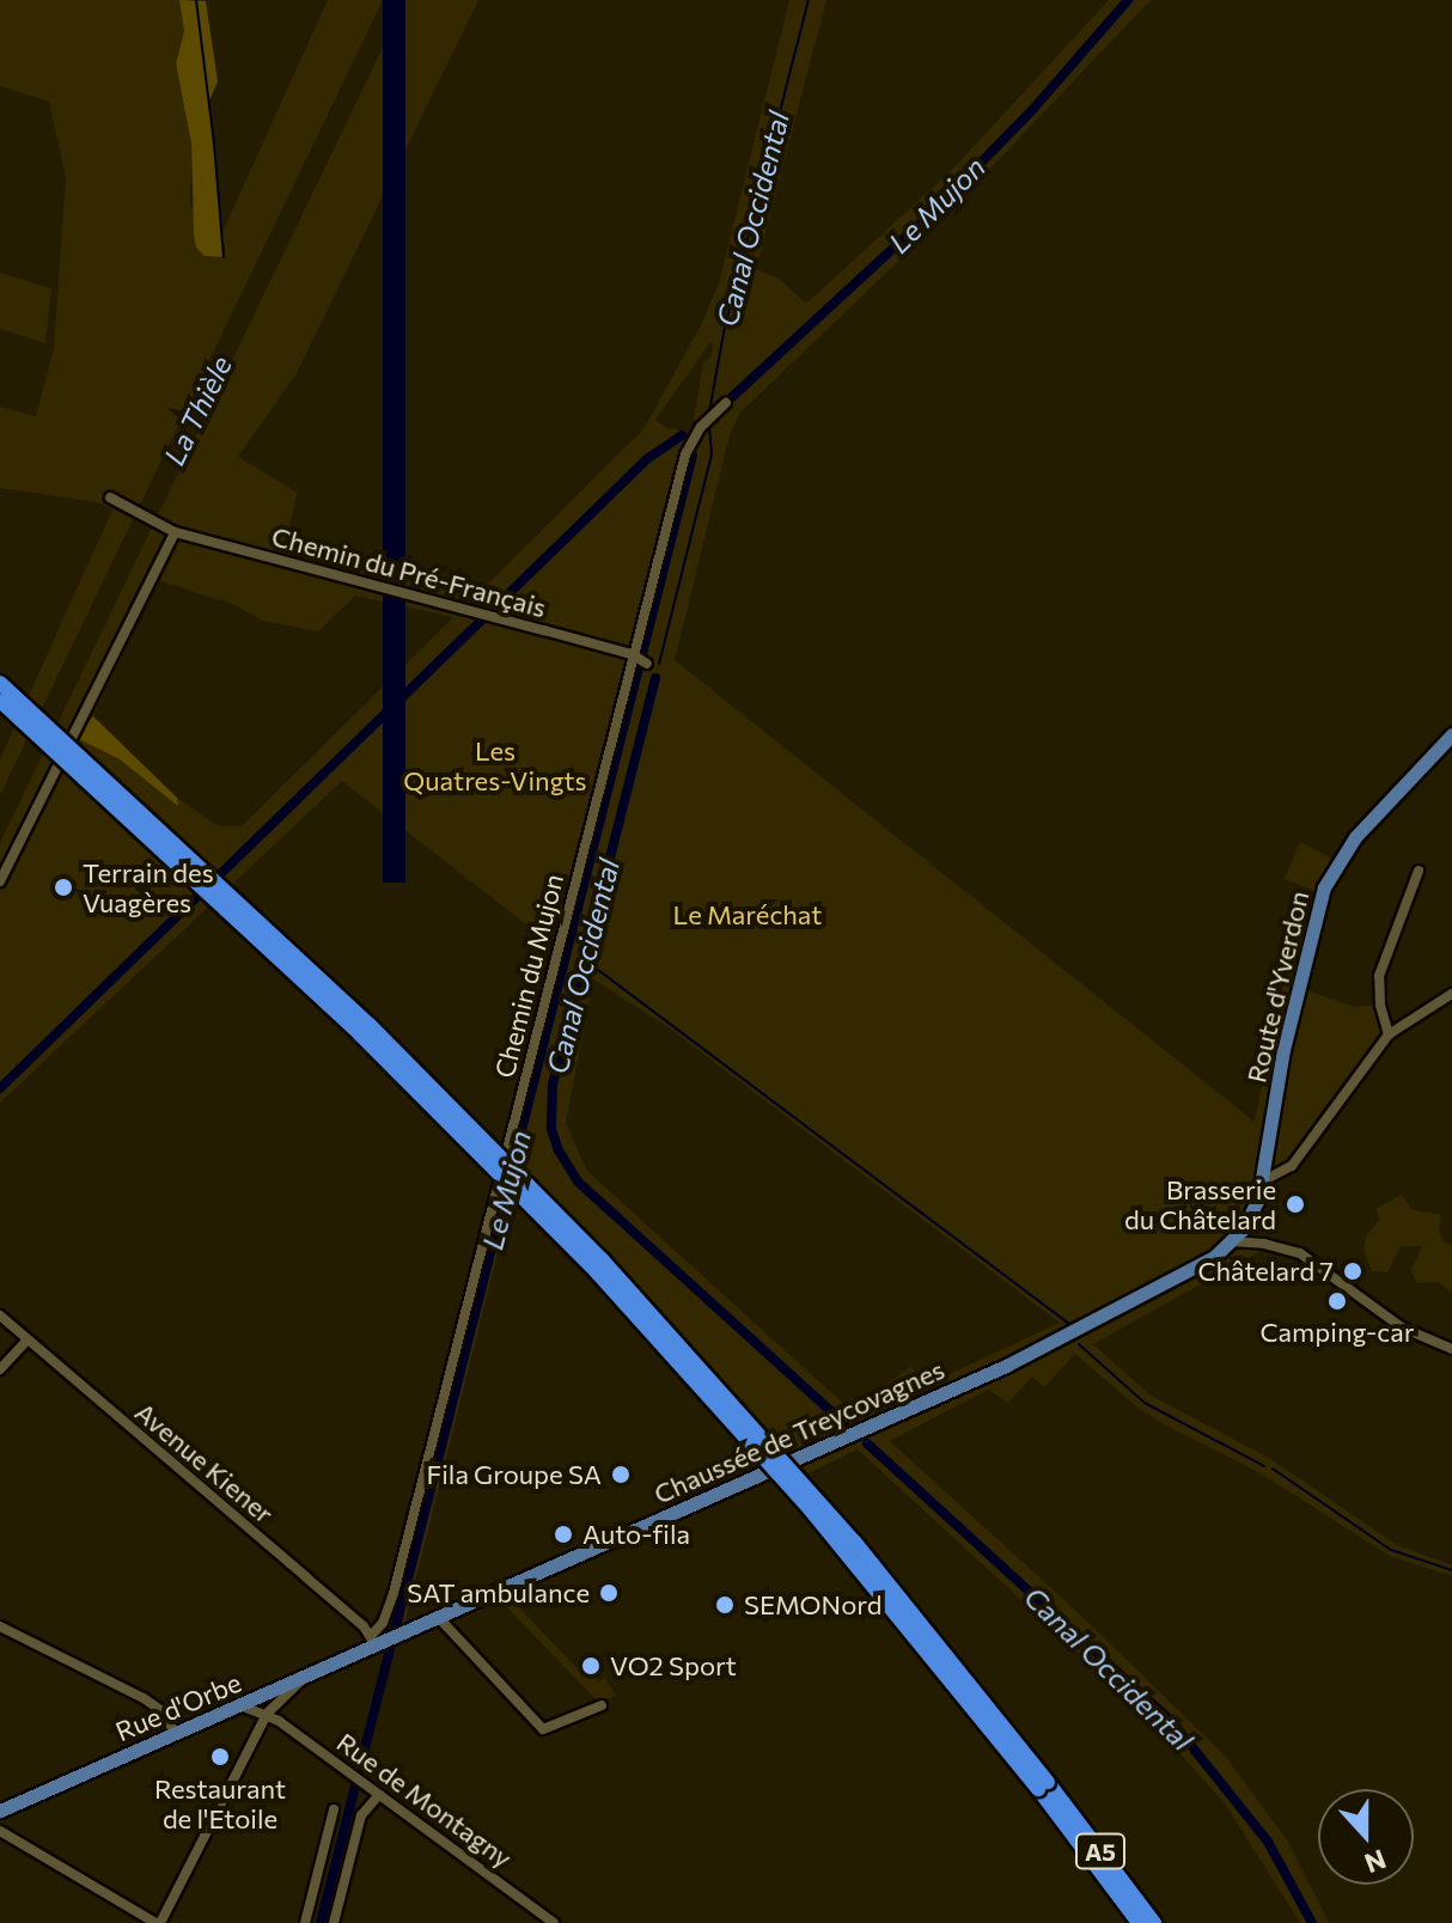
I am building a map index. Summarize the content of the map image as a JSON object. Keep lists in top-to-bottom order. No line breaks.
{"streets":{"highway":["A5"],"main road":["Route d'Yverdon","Chaussée de Treycovagnes","Rue d'Orbe"],"street":["Chemin du Pré-Français","Chemin du Mujon","Avenue Kiener","Rue de Montagny"]},"crossings":[["Chemin du Pré-Français","Chemin du Mujon"],["Chemin du Mujon","Chaussée de Treycovagnes"],["Chemin du Mujon","Avenue Kiener"],["Chemin du Mujon","Rue d'Orbe"],["Route d'Yverdon","Chaussée de Treycovagnes"],["Chaussée de Treycovagnes","Avenue Kiener"],["Chaussée de Treycovagnes","Rue d'Orbe"],["Avenue Kiener","Rue d'Orbe"],["Rue d'Orbe","Rue de Montagny"]],"water":["Le Mujon","Canal Occidental","La Thièle"],"parks":["Les Quatres-Vingts","Le Maréchat"],"places":["Terrain des Vuagères","Brasserie du Châtelard","Châtelard 7","Camping-car","Fila Groupe SA","Auto-fila","SAT ambulance","SEMONord","VO2 Sport","Restaurant de l'Etoile"],"north":"bottom"}
